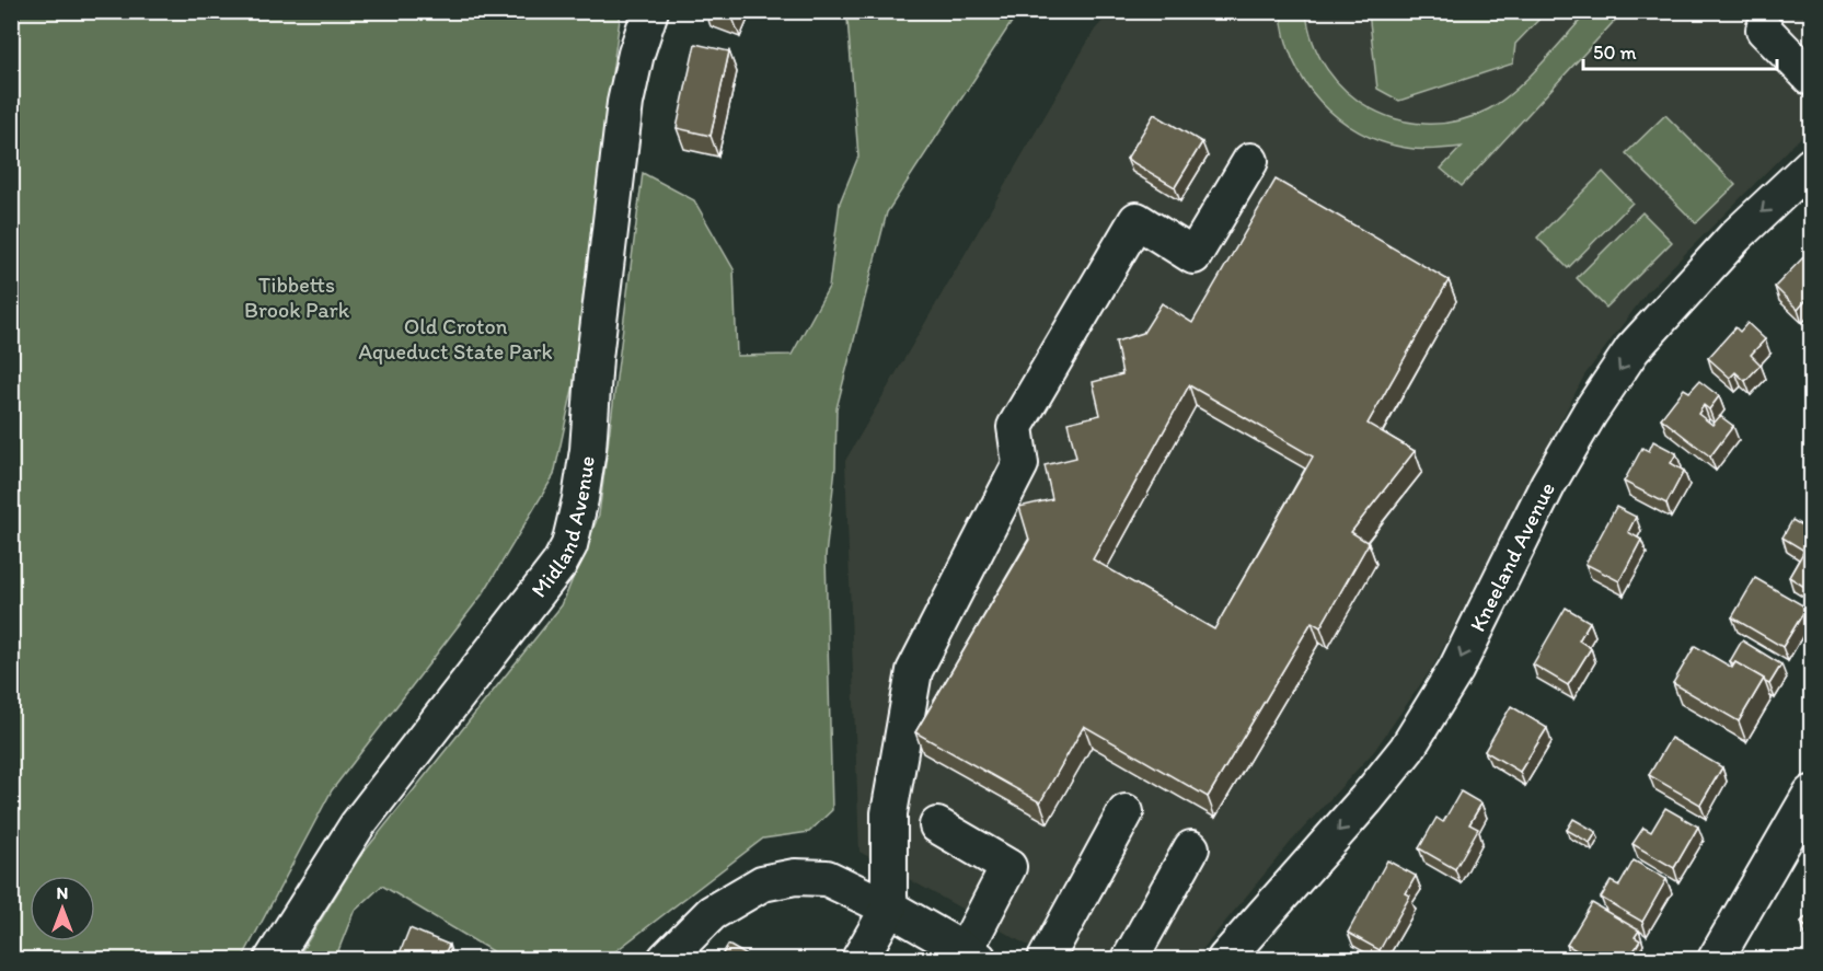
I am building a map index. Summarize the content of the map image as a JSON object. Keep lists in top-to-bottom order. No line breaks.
{"streets":{"street":["Midland Avenue","Kneeland Avenue"]},"one_way":["Kneeland Avenue"],"parks":["Tibbetts Brook Park","Old Croton Aqueduct State Park"],"scale_bar":"50 m","north":"top"}
